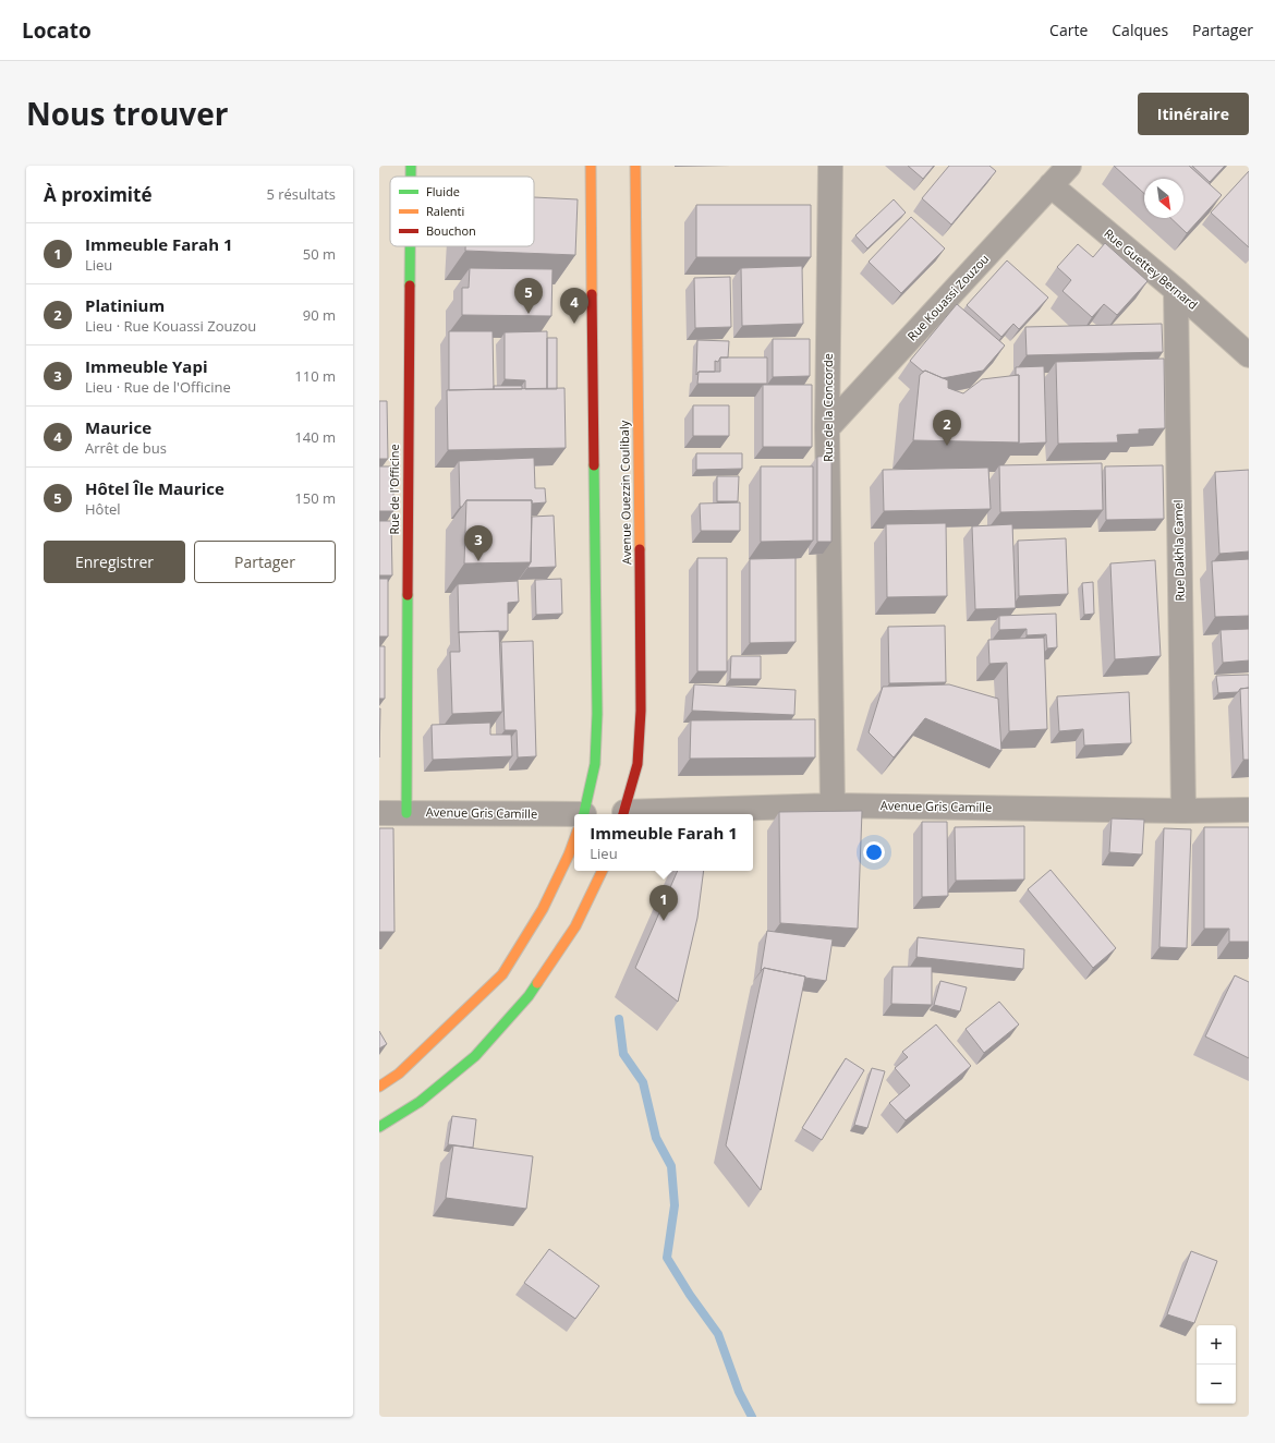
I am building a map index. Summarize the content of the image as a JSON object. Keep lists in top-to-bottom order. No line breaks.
{"streets":{"street":["Rue Guettey Bernard","Rue Kouassi Zouzou","Rue de la Concorde","Rue de l'Officine","Avenue Ouezzin Coulibaly","Rue Dakhla Camel","Avenue Gris Camille"]},"crossings":[["Rue Guettey Bernard","Rue Kouassi Zouzou"],["Rue Guettey Bernard","Rue Dakhla Camel"],["Rue Kouassi Zouzou","Rue de la Concorde"],["Rue de la Concorde","Avenue Gris Camille"],["Rue de l'Officine","Avenue Gris Camille"],["Rue Dakhla Camel","Avenue Gris Camille"]],"legend":["Fluide","Ralenti","Bouchon"],"north":"bottom right","page":{"header":"Locato","nav":["Carte","Calques","Partager"],"title":"Nous trouver","buttons":["Itinéraire",["Enregistrer","Partager"]],"heading":["À proximité","5 résultats"],"list":[{"mark":"1","name":"Immeuble Farah 1","note":"Lieu","value":"50 m"},{"mark":"2","name":"Platinium","note":"Lieu · Rue Kouassi Zouzou","value":"90 m"},{"mark":"3","name":"Immeuble Yapi","note":"Lieu · Rue de l'Officine","value":"110 m"},{"mark":"4","name":"Maurice","note":"Arrêt de bus","value":"140 m"},{"mark":"5","name":"Hôtel Île Maurice","note":"Hôtel","value":"150 m"}],"pins":["5","4","2","3","1"],"popup":["Immeuble Farah 1","Lieu"],"map_buttons":["+","−"]}}
